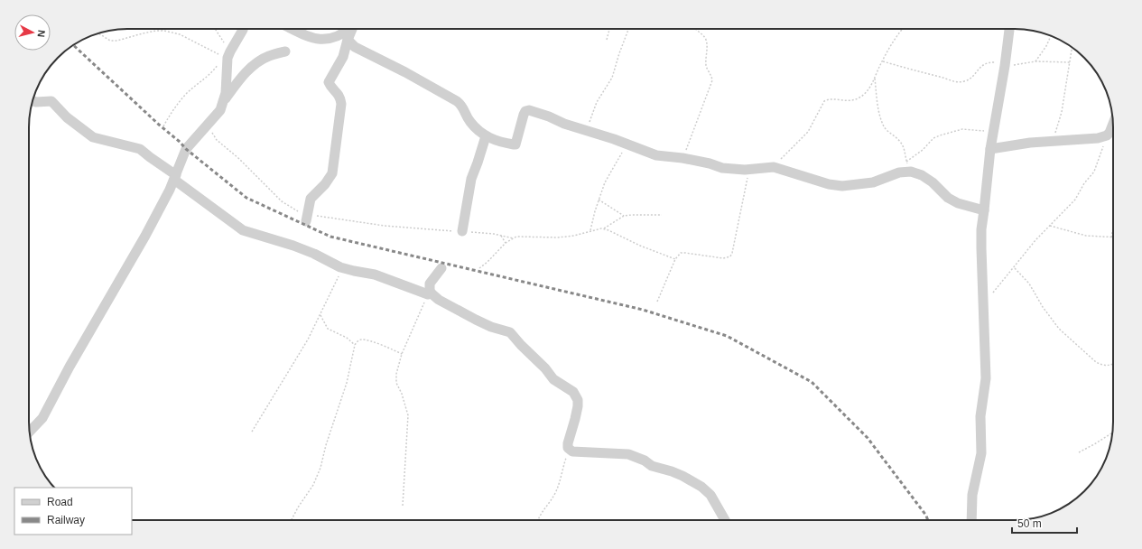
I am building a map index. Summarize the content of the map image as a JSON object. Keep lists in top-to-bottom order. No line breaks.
{"legend":["Road","Railway"],"scale_bar":"50 m","north":"right"}
